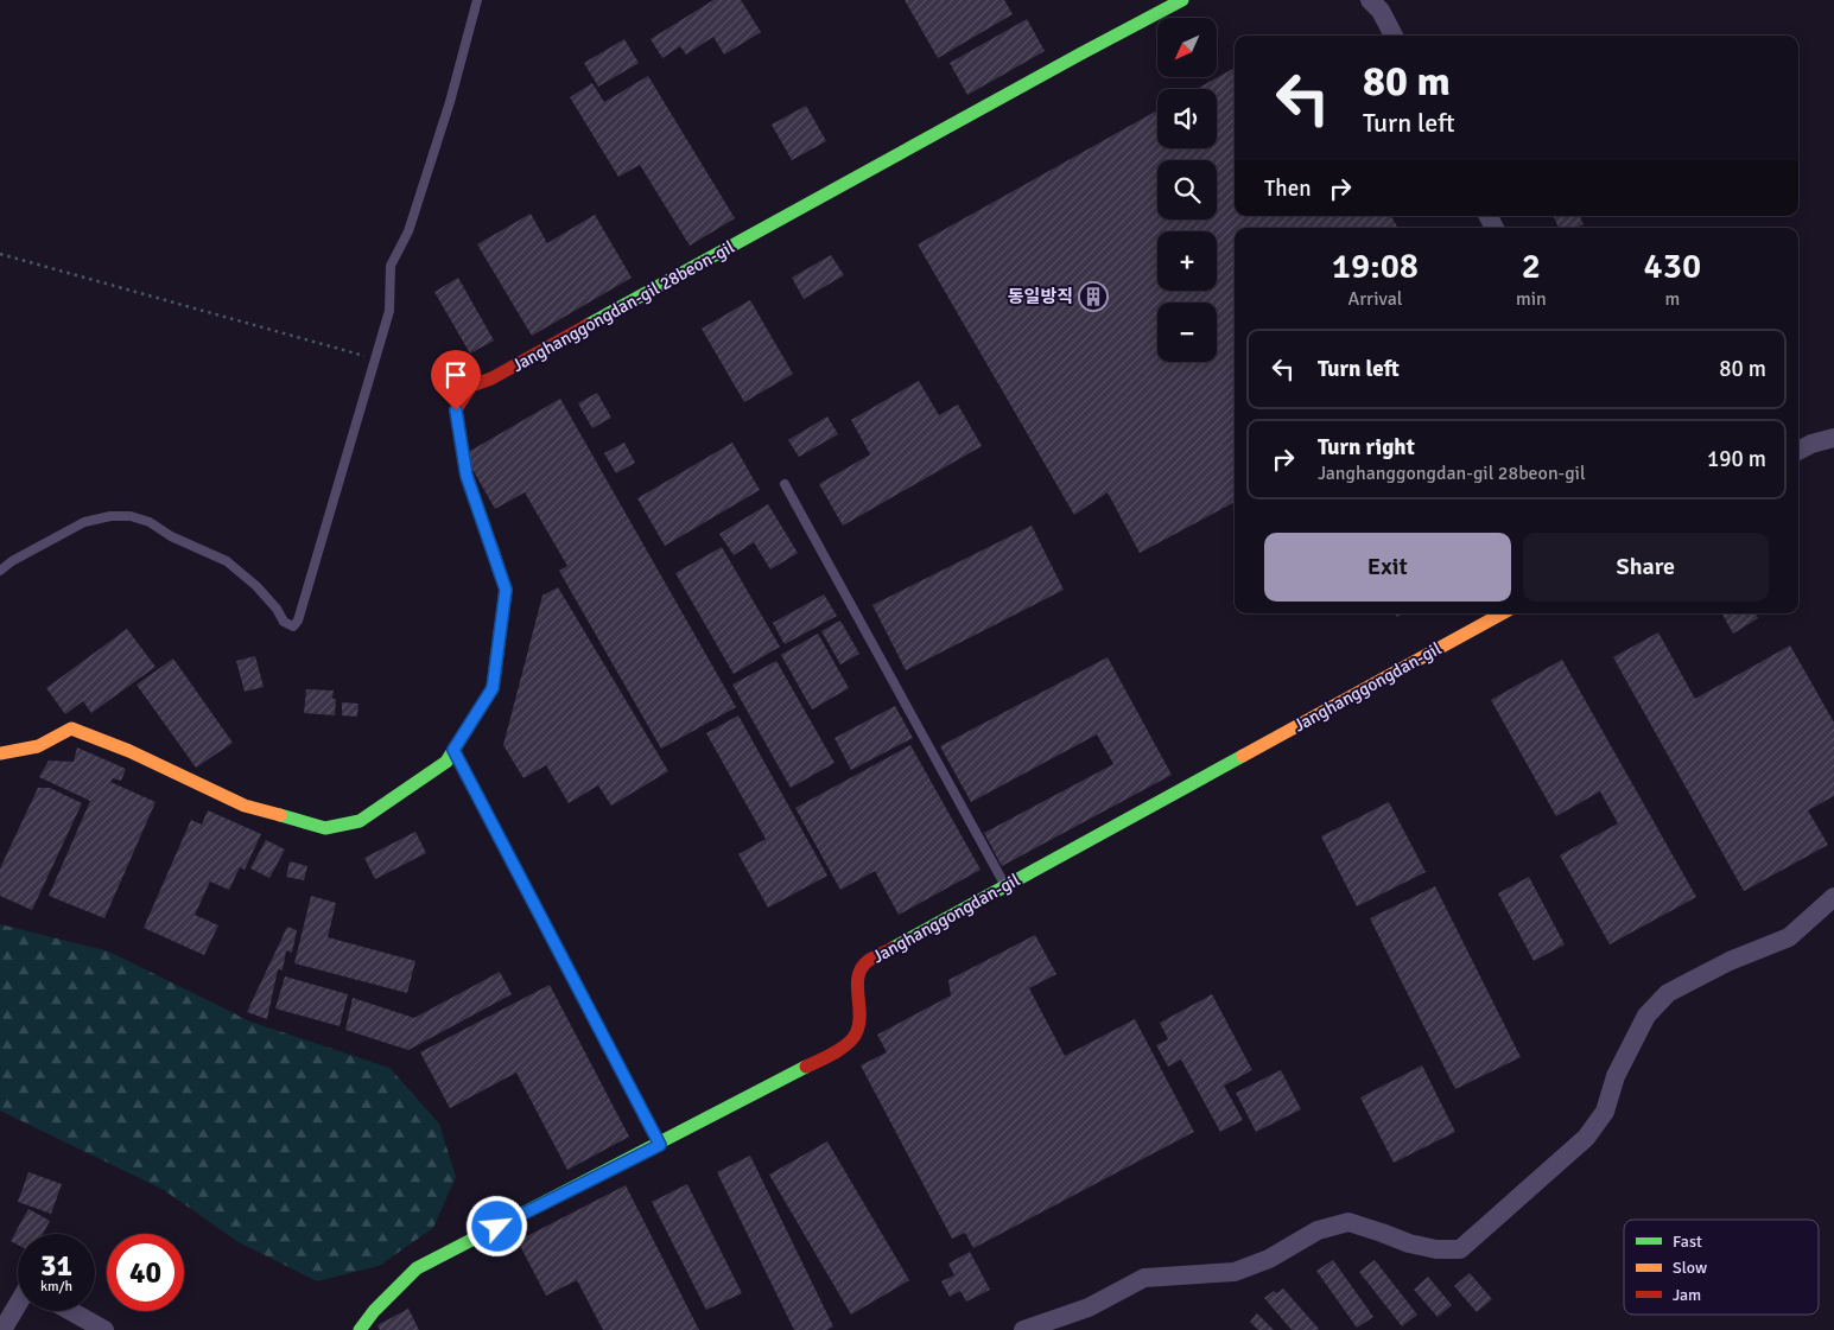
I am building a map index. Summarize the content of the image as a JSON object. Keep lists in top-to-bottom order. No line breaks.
{"streets":{"street":["Janghanggongdan-gil 28beon-gil","Janghanggongdan-gil"]},"places":{"building":["동일방직"]},"legend":["Fast","Slow","Jam"],"north":"bottom left","page":{"map_buttons":["+","−"],"turn":["80 m","Turn left"],"then":"Then","eta":["19:08","Arrival","2","min","430","m"],"list":[{"name":"Turn left","value":"80 m"},{"name":"Turn right","note":"Janghanggongdan-gil 28beon-gil","value":"190 m"}],"buttons":["Exit","Share"],"speed":"31 km/h","limit":"40"}}
